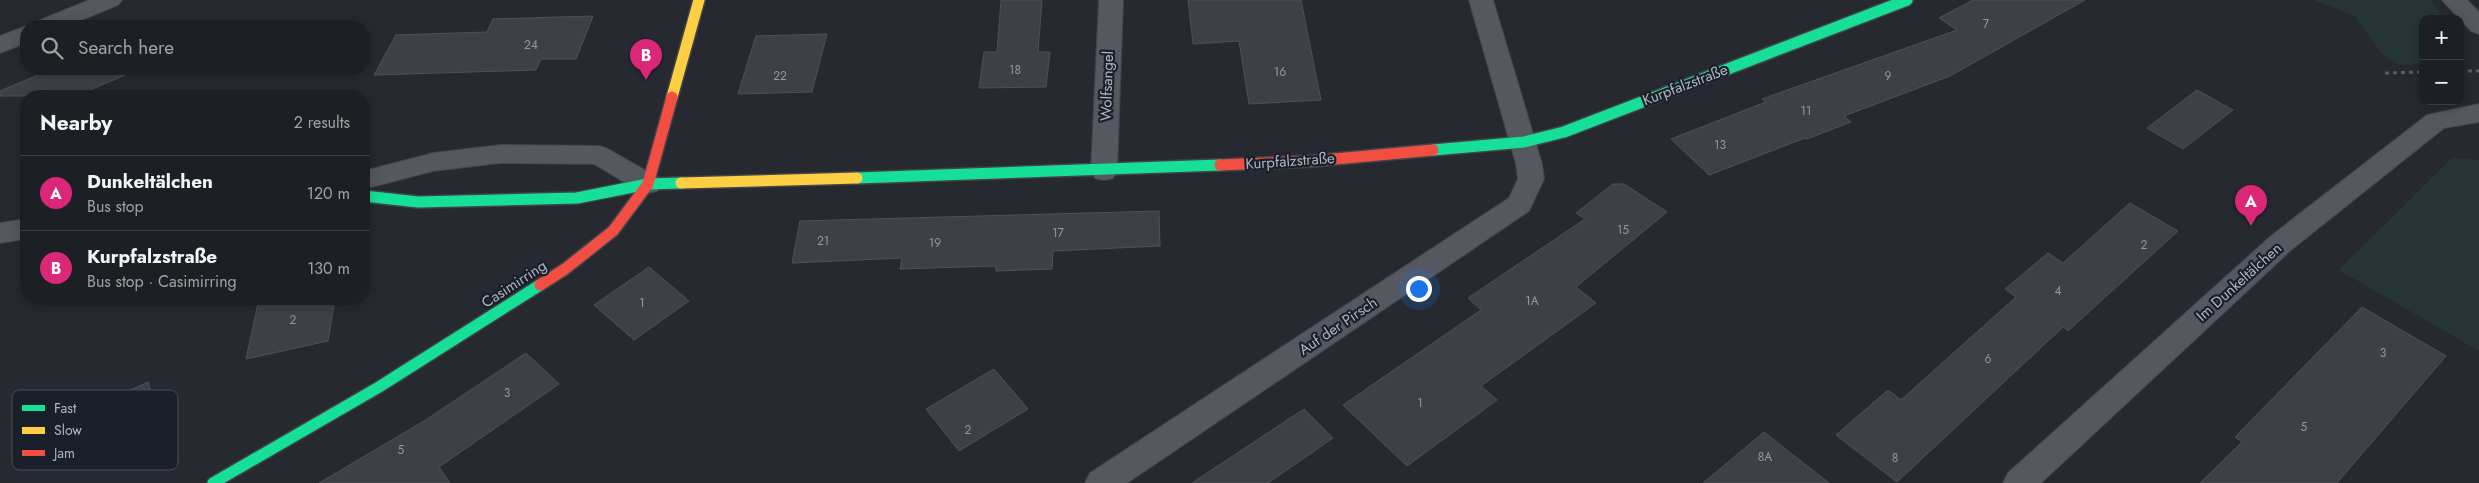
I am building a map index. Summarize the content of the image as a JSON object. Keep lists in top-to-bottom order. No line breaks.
{"streets":{"street":["Kurpfalzstraße","Wolfsangel","Im Dunkeltälchen","Casimirring","Auf der Pirsch"]},"crossings":[["Kurpfalzstraße","Wolfsangel"],["Kurpfalzstraße","Casimirring"],["Kurpfalzstraße","Auf der Pirsch"]],"house_numbers":["7","24","18","16","22","9","11","13","15","17","21","19","2","4","1A","1","2","3","6","3","1","5","2","5","8A","8"],"legend":["Fast","Slow","Jam"],"page":{"map_buttons":["+","−"],"search":"Search here","pins":["B","A"],"heading":["Nearby","2 results"],"list":[{"mark":"A","name":"Dunkeltälchen","note":"Bus stop","value":"120 m"},{"mark":"B","name":"Kurpfalzstraße","note":"Bus stop · Casimirring","value":"130 m"}]}}
